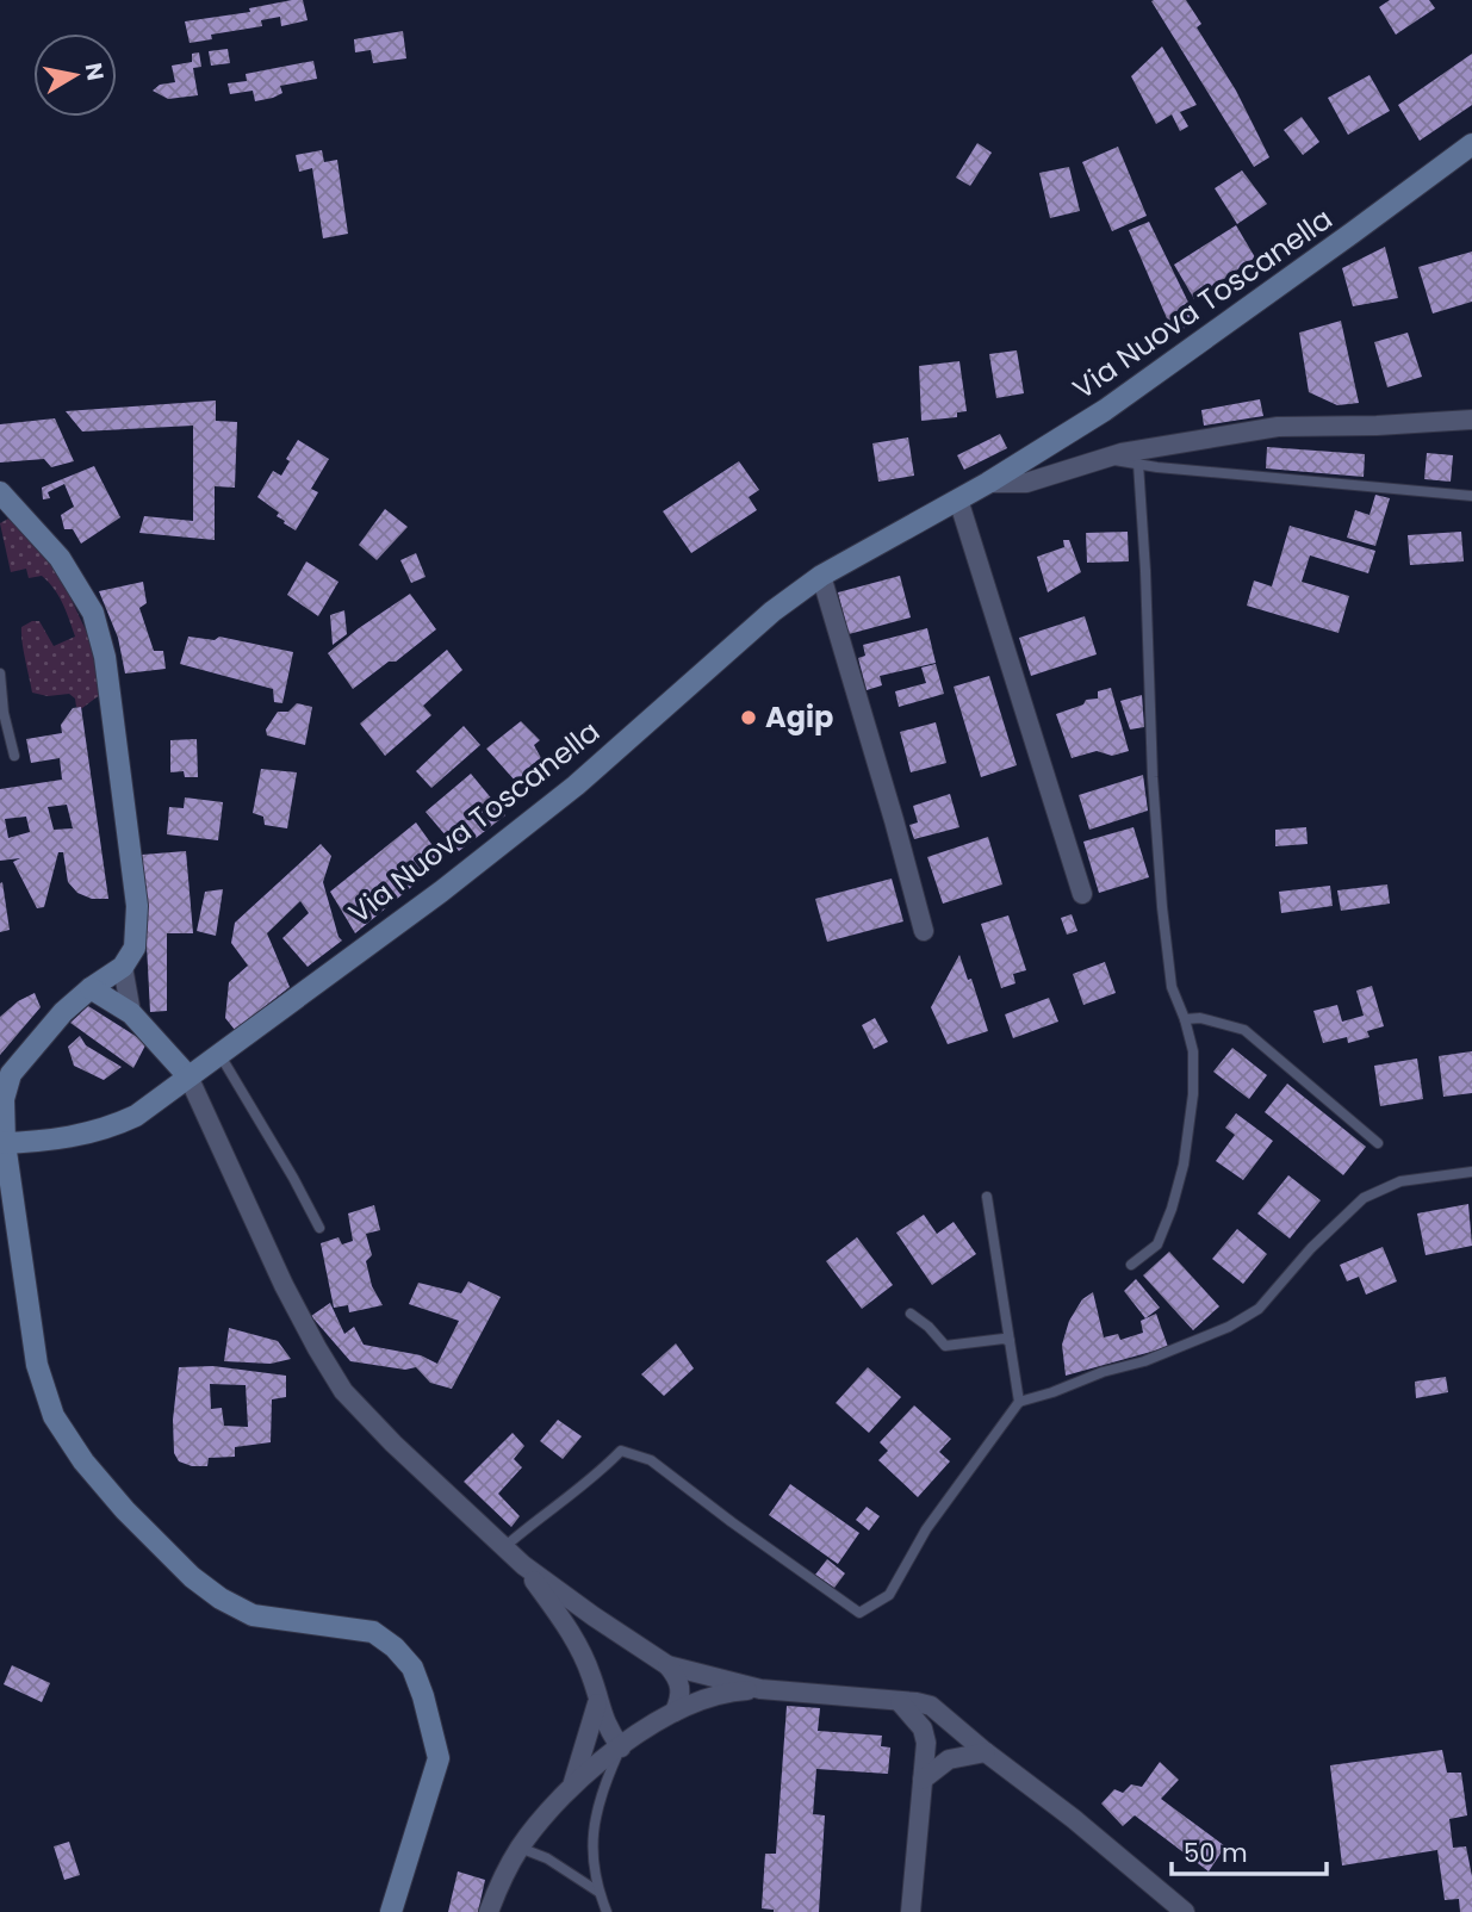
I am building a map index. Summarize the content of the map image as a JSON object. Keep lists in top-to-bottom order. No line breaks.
{"streets":{"main road":["Via Nuova Toscanella"]},"places":["Agip"],"scale_bar":"50 m","north":"right"}
